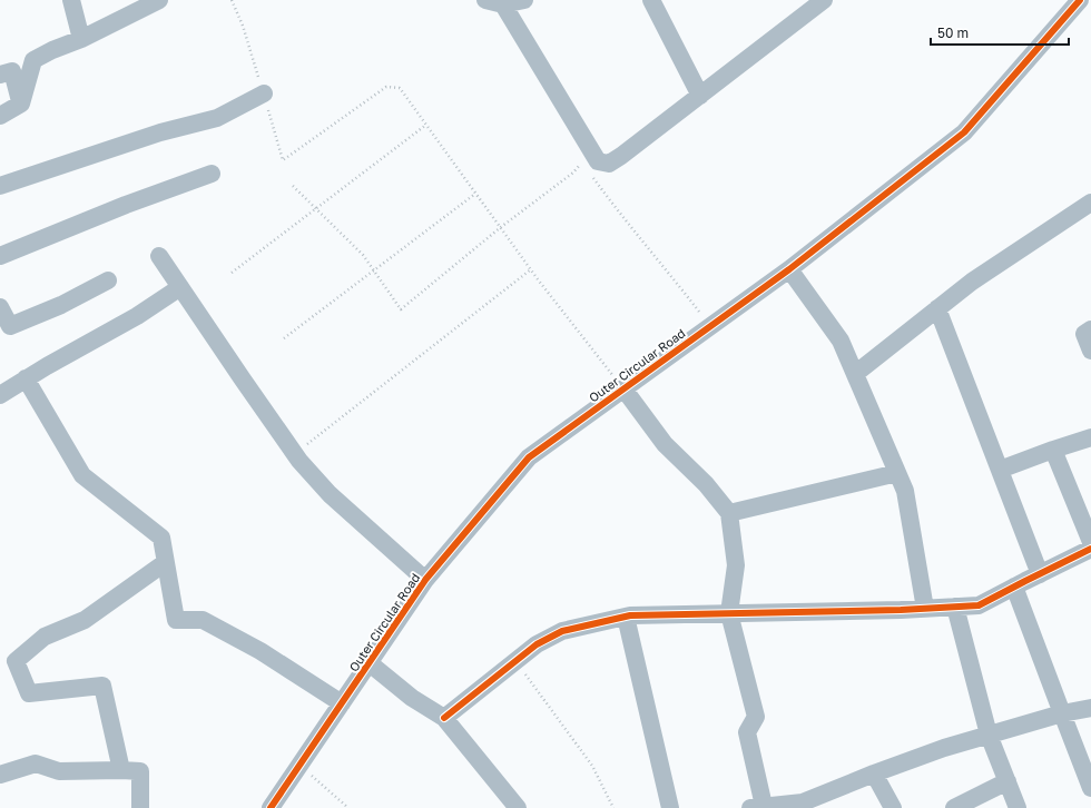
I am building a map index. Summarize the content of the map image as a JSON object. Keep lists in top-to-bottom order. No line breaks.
{"streets":{"street":["Outer Circular Road"]},"scale_bar":"50 m"}
